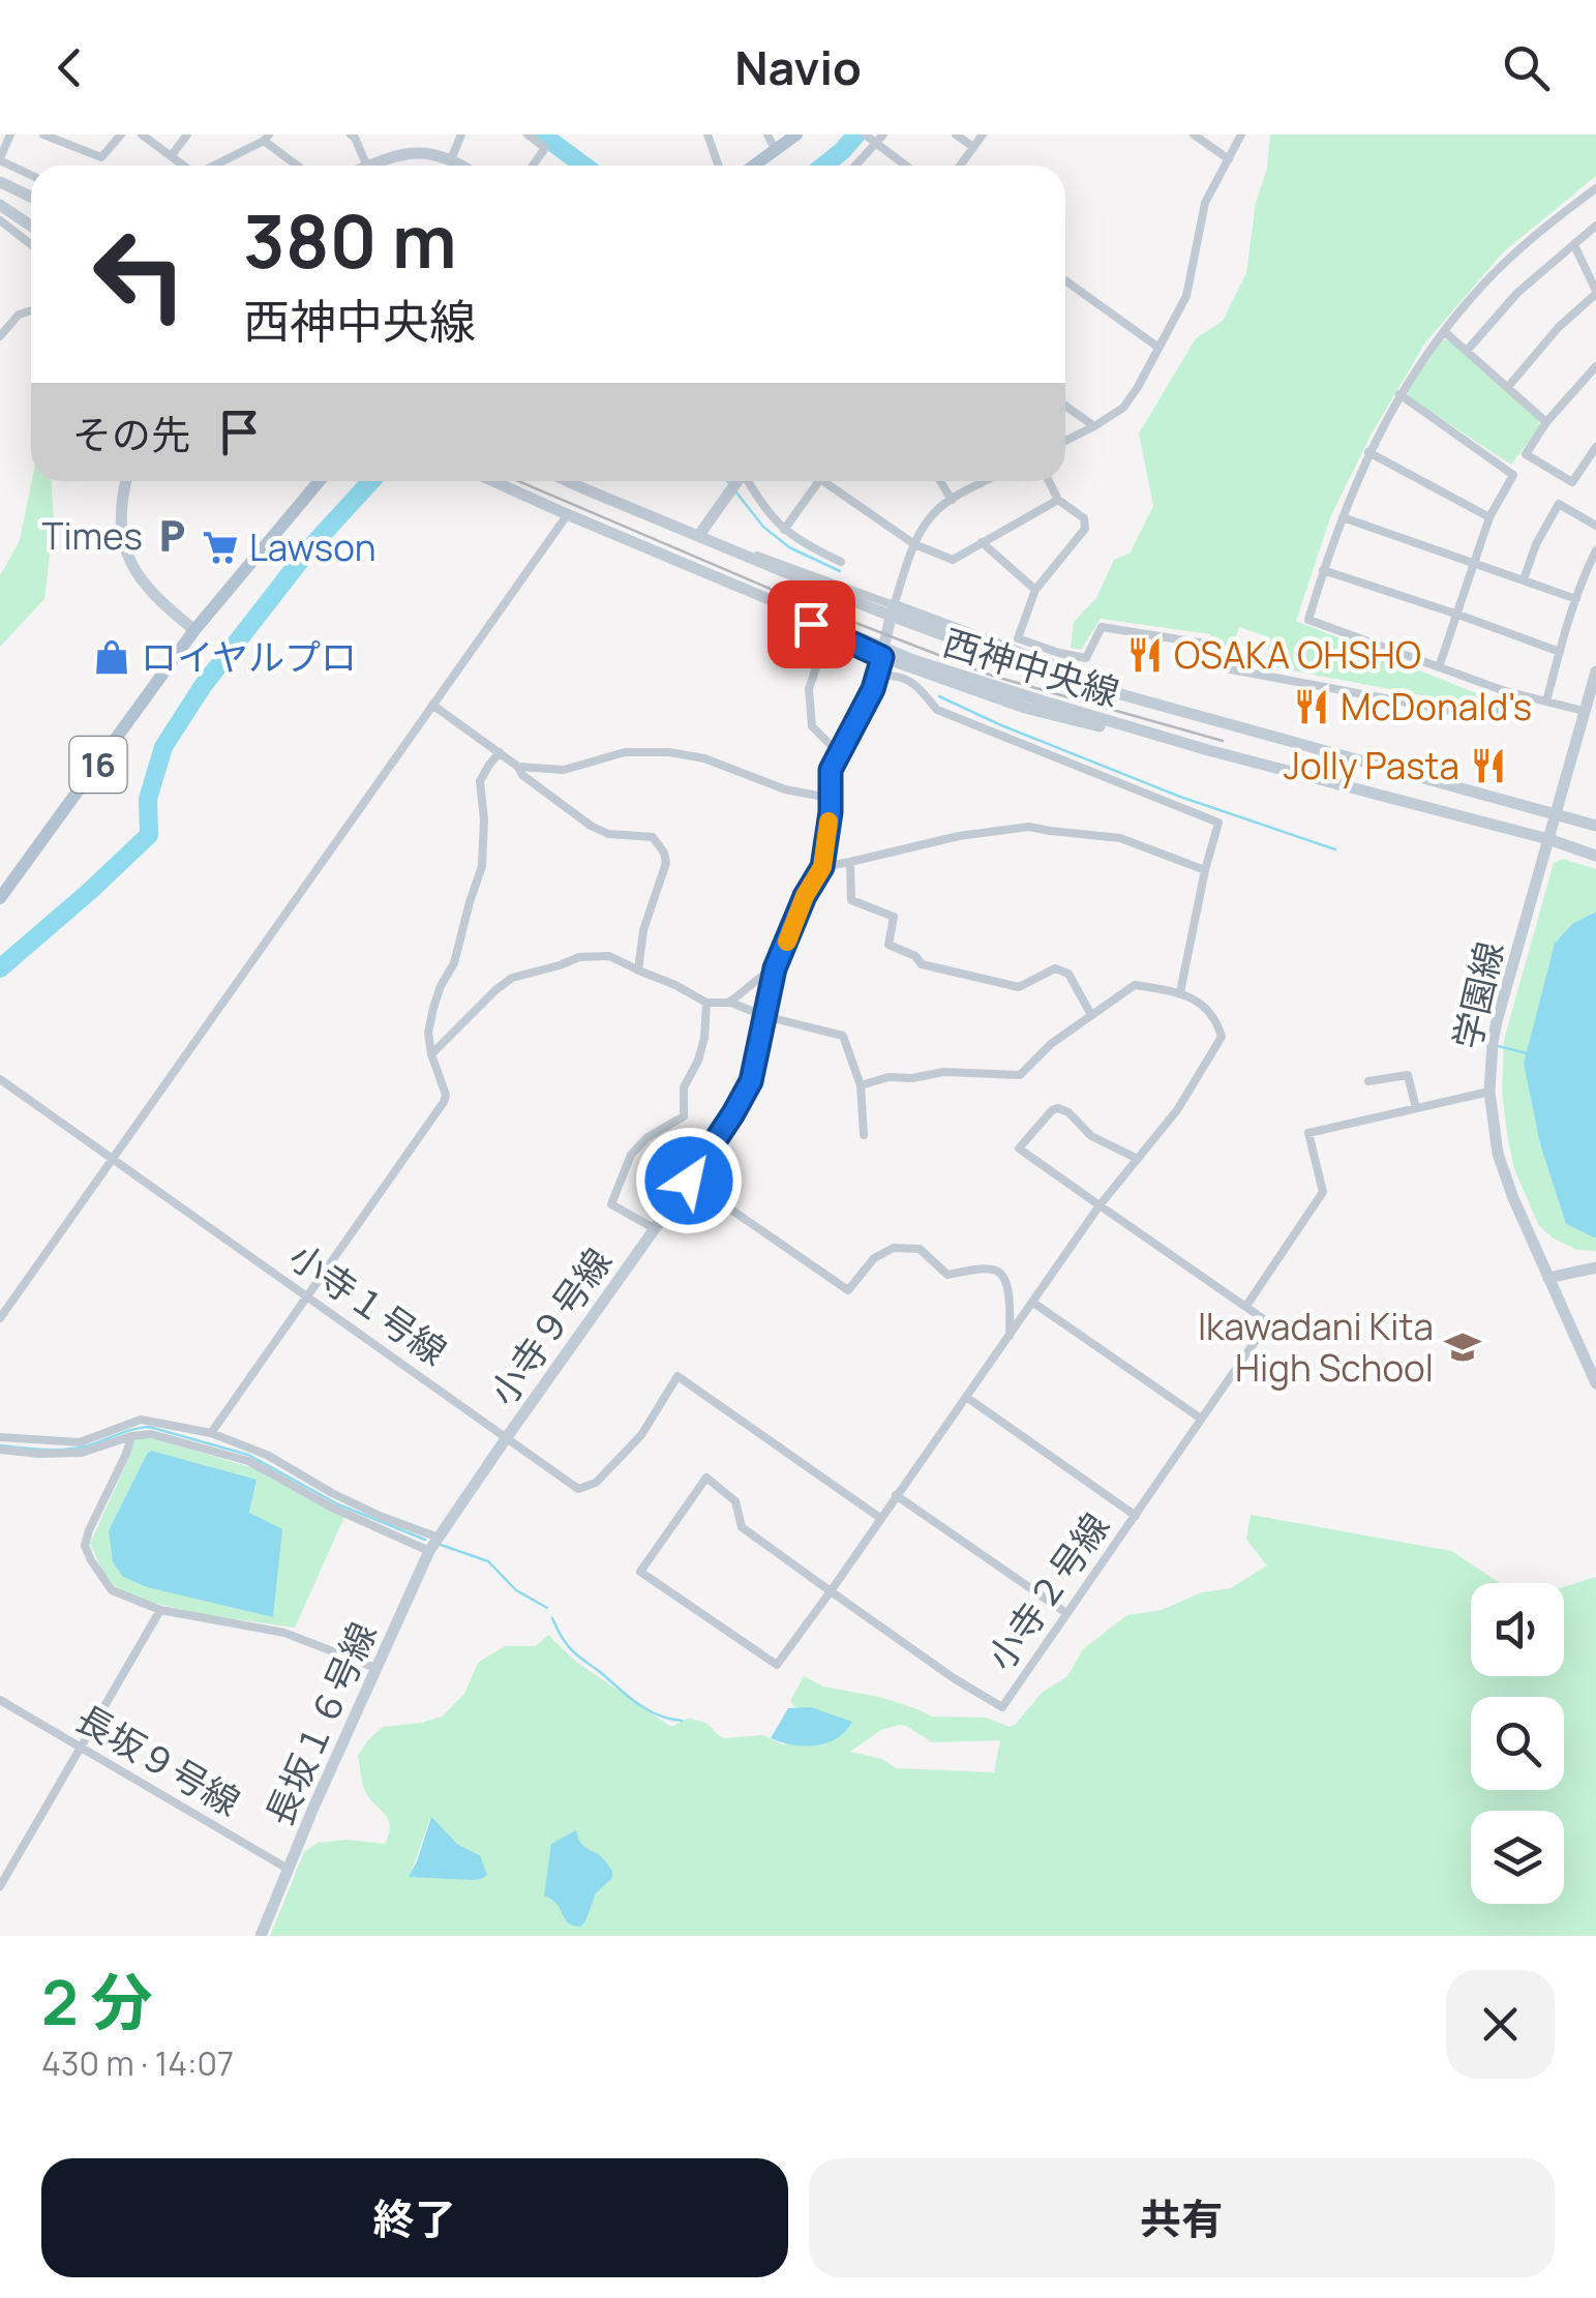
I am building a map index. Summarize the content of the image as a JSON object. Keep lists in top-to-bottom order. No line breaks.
{"streets":{"main road":["16"],"street":["西神中央線","学園線","小寺１号線","小寺９号線","小寺２号線","長坂１６号線","長坂９号線"]},"crossings":[["西神中央線","学園線"],["西神中央線","小寺９号線"],["小寺１号線","小寺９号線"],["小寺９号線","長坂１６号線"],["長坂１６号線","長坂９号線"]],"places":{"parking":["Times"],"supermarket":["Lawson"],"restaurant":["OSAKA OHSHO","McDonald's","Jolly Pasta"],"shop":["ロイヤルプロ"],"school or university":["Ikawadani Kita High School"]},"page":{"header":"Navio","turn":["380 m","西神中央線"],"then":"その先","heading":["2 分","430 m · 14:07"],"buttons":["終了","共有"]}}
